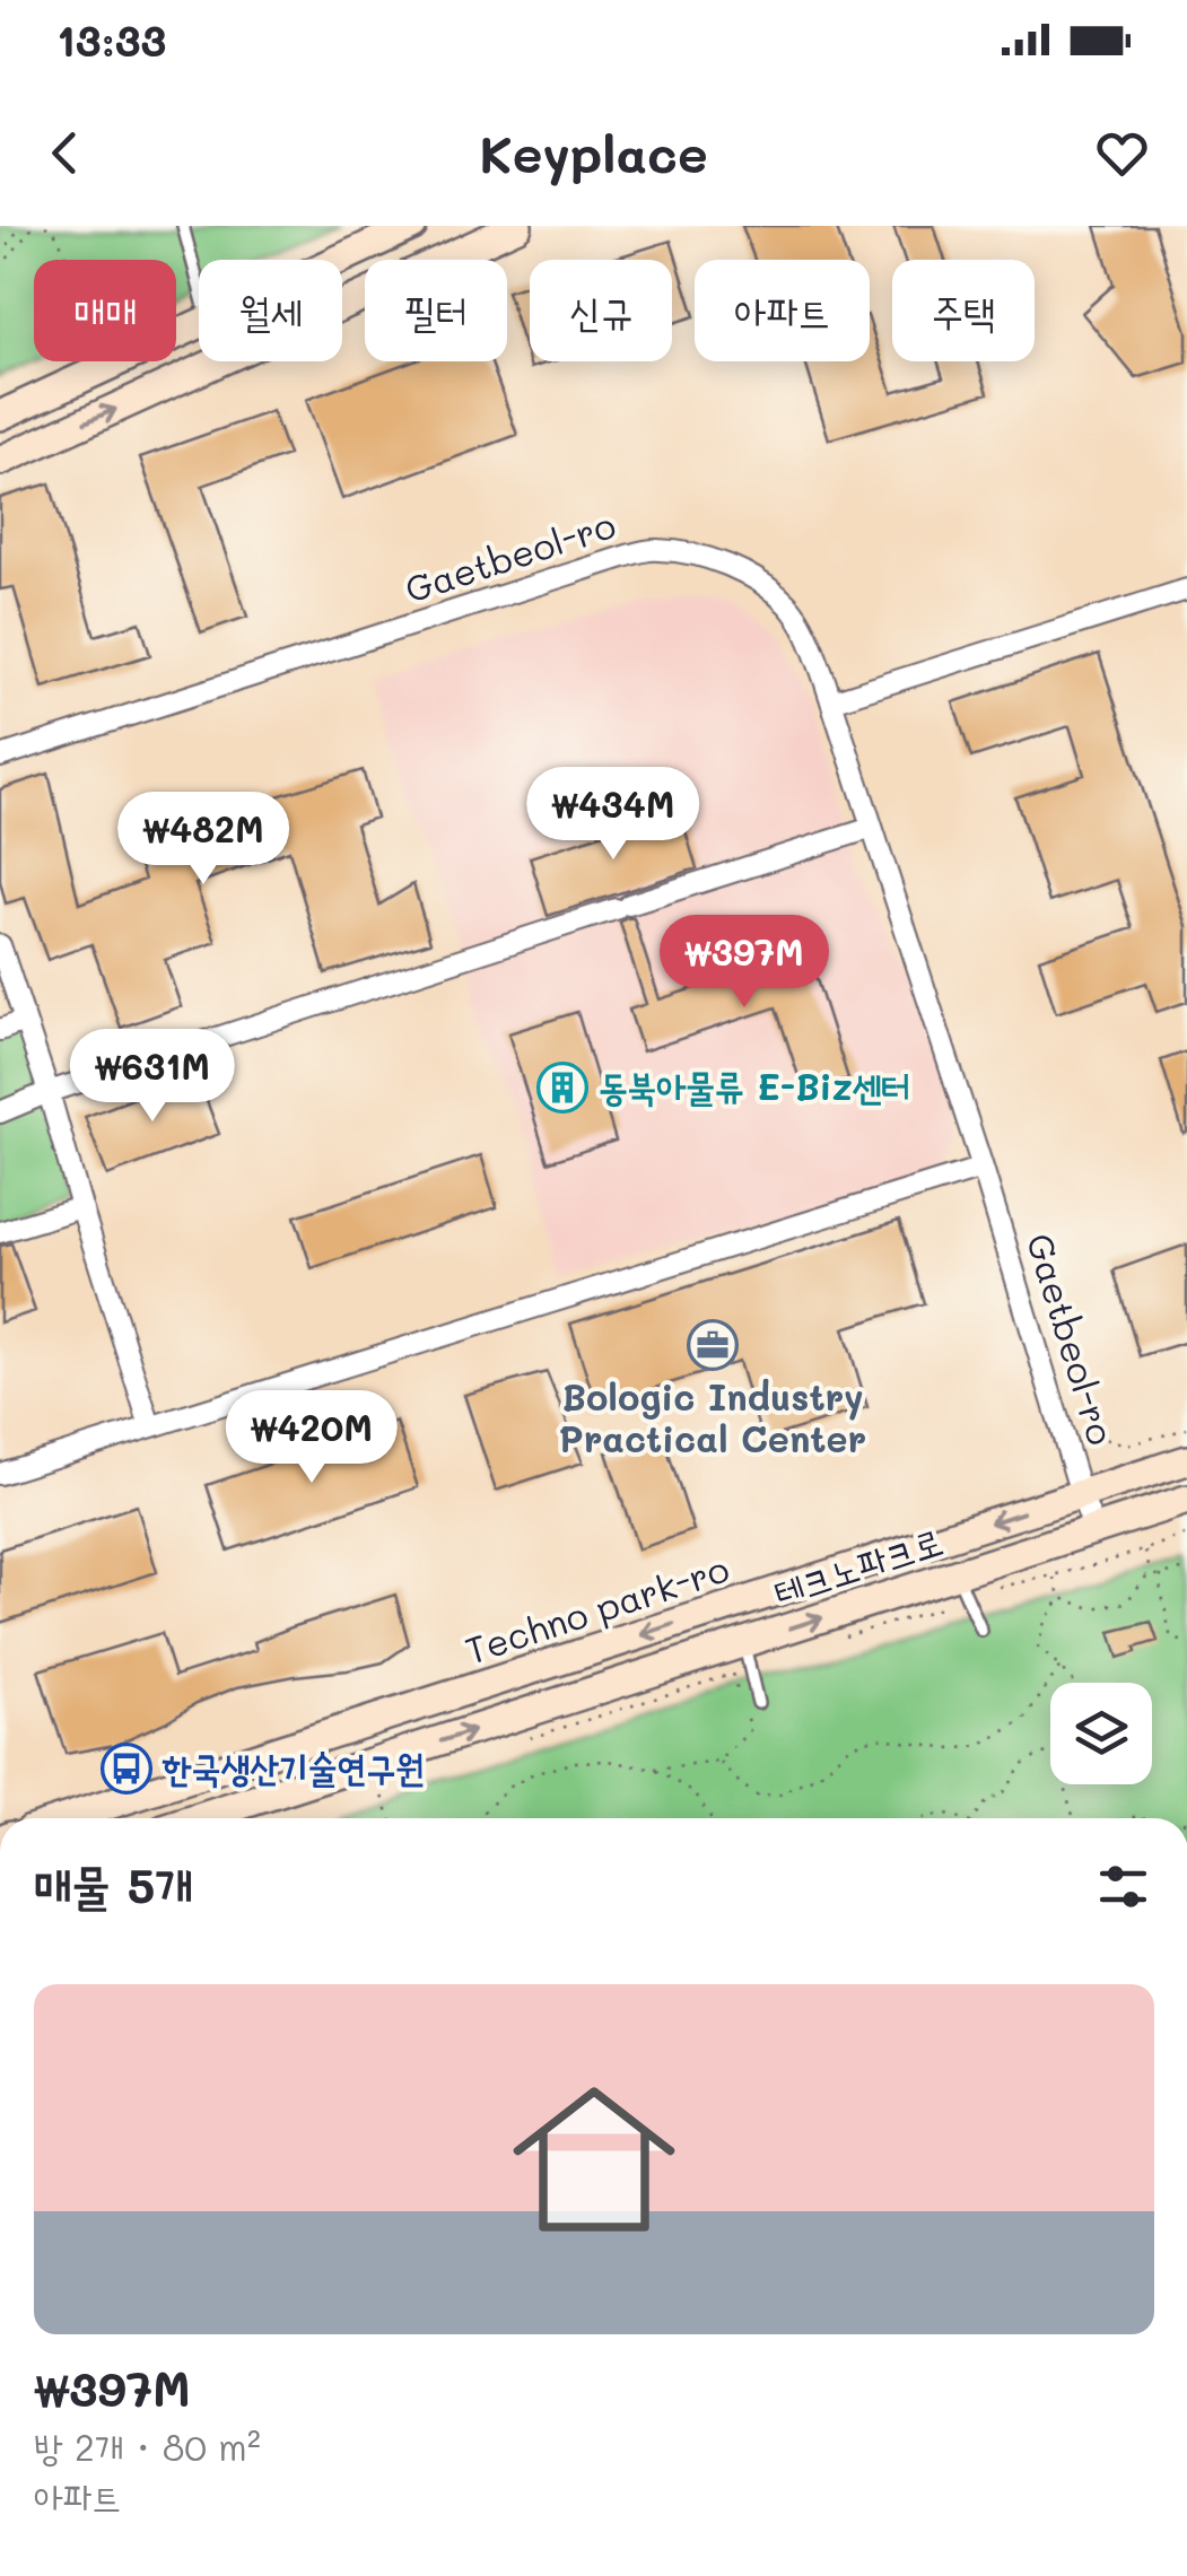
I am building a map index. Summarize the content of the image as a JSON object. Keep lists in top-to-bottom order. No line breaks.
{"streets":{"street":["Gaetbeol-ro","테크노파크로","Techno park-ro"]},"crossings":[["Gaetbeol-ro","테크노파크로"],["Gaetbeol-ro","Techno park-ro"]],"one_way":["테크노파크로","Techno park-ro"],"places":{"building":["동북아물류 E-Biz센터"],"office":["Bologic Industry Practical Center"],"bus stop":["한국생산기술연구원"]},"page":{"status":"13:33","header":"Keyplace","chip":["매매","월세","필터","신규","아파트","주택"],"price":["₩434M","₩482M","₩397M","₩631M","₩420M"],"heading":"매물 5개","list":[{"name":"₩397M","note":"방 2개 · 80 m² · 아파트"}]}}
